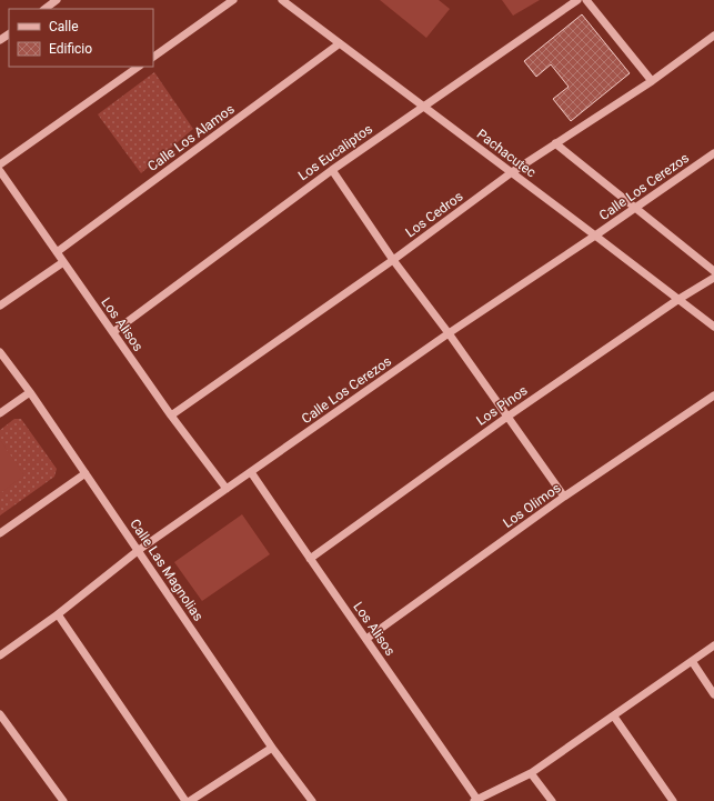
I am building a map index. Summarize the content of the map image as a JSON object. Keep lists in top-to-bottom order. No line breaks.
{"streets":{"street":["Calle Los Alamos","Los Eucaliptos","Pachacutec","Calle Los Cerezos","Los Cedros","Los Alisos","Los Pinos","Los Olimos","Calle Las Magnolias"]},"crossings":[["Calle Los Alamos","Pachacutec"],["Calle Los Alamos","Los Alisos"],["Los Eucaliptos","Pachacutec"],["Los Eucaliptos","Los Alisos"],["Pachacutec","Calle Los Cerezos"],["Pachacutec","Los Cedros"],["Pachacutec","Los Pinos"],["Calle Los Cerezos","Los Alisos"],["Calle Los Cerezos","Calle Las Magnolias"],["Los Cedros","Los Alisos"],["Los Alisos","Los Pinos"],["Los Alisos","Los Olimos"]],"legend":["Calle","Edificio"]}
